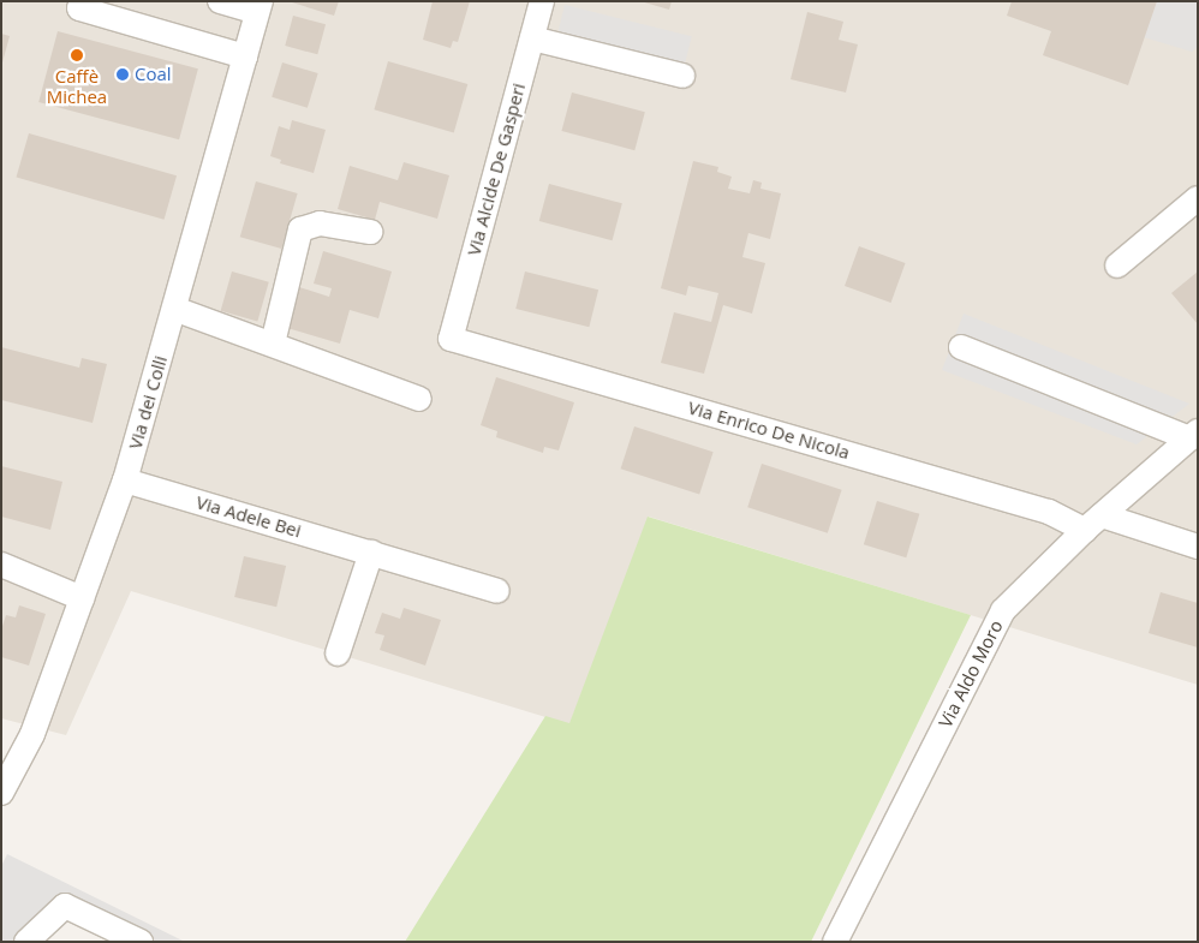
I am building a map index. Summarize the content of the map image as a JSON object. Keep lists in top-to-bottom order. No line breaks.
{"streets":{"street":["Via Alcide De Gasperi","Via dei Colli","Via Enrico De Nicola","Via Adele Bei","Via Aldo Moro"]},"crossings":[["Via Alcide De Gasperi","Via Enrico De Nicola"],["Via dei Colli","Via Adele Bei"],["Via Enrico De Nicola","Via Aldo Moro"]],"places":["Caffè Michea","Coal"]}
